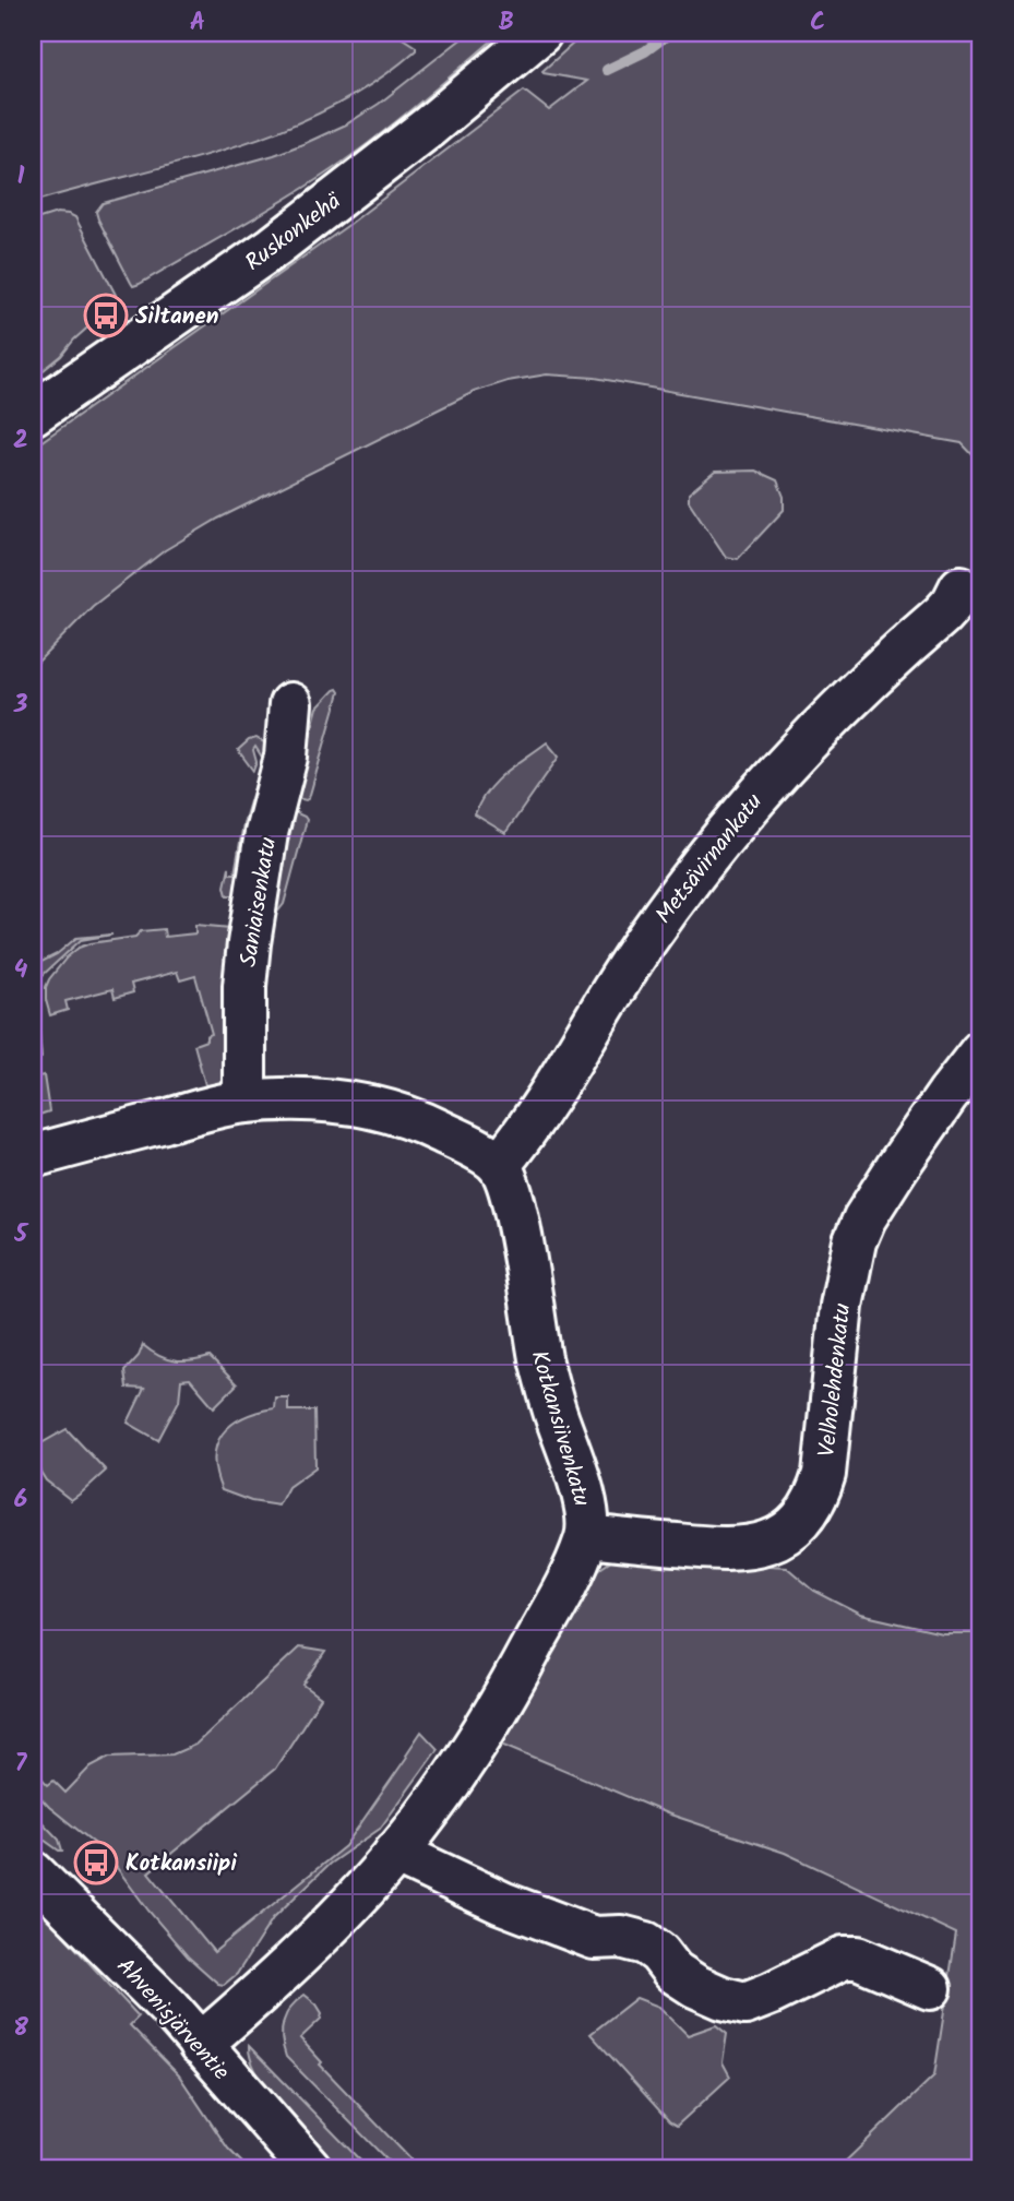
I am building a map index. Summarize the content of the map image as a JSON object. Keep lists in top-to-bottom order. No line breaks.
{"streets":{"street":["Ruskonkehä","Metsävirnankatu","Saniaisenkatu","Velholehdenkatu","Kotkansiivenkatu","Ahvenisjärventie"]},"crossings":[["Metsävirnankatu","Kotkansiivenkatu"],["Velholehdenkatu","Kotkansiivenkatu"],["Kotkansiivenkatu","Ahvenisjärventie"]],"places":{"bus stop":["Siltanen","Kotkansiipi"]},"grid":{"columns":["A","B","C"],"rows":["1","2","3","4","5","6","7","8"]}}
